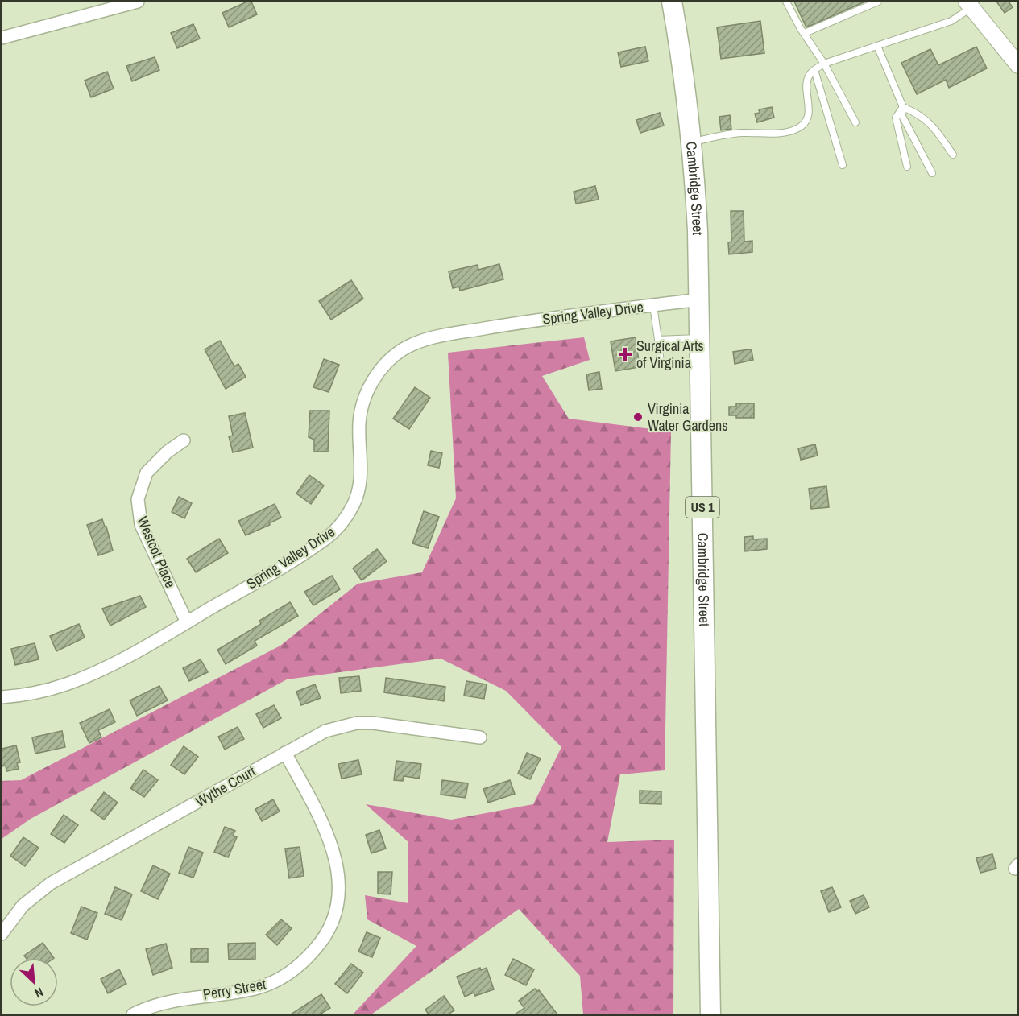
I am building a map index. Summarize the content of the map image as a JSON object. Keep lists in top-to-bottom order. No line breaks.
{"streets":{"main road":["Cambridge Street","US 1"],"street":["Spring Valley Drive","Westcot Place","Wythe Court","Perry Street"]},"crossings":[["Cambridge Street","Spring Valley Drive"],["Spring Valley Drive","Westcot Place"],["Wythe Court","Perry Street"]],"places":{"health":["Surgical Arts of Virginia"],"other":["Virginia Water Gardens"]},"north":"bottom right"}
